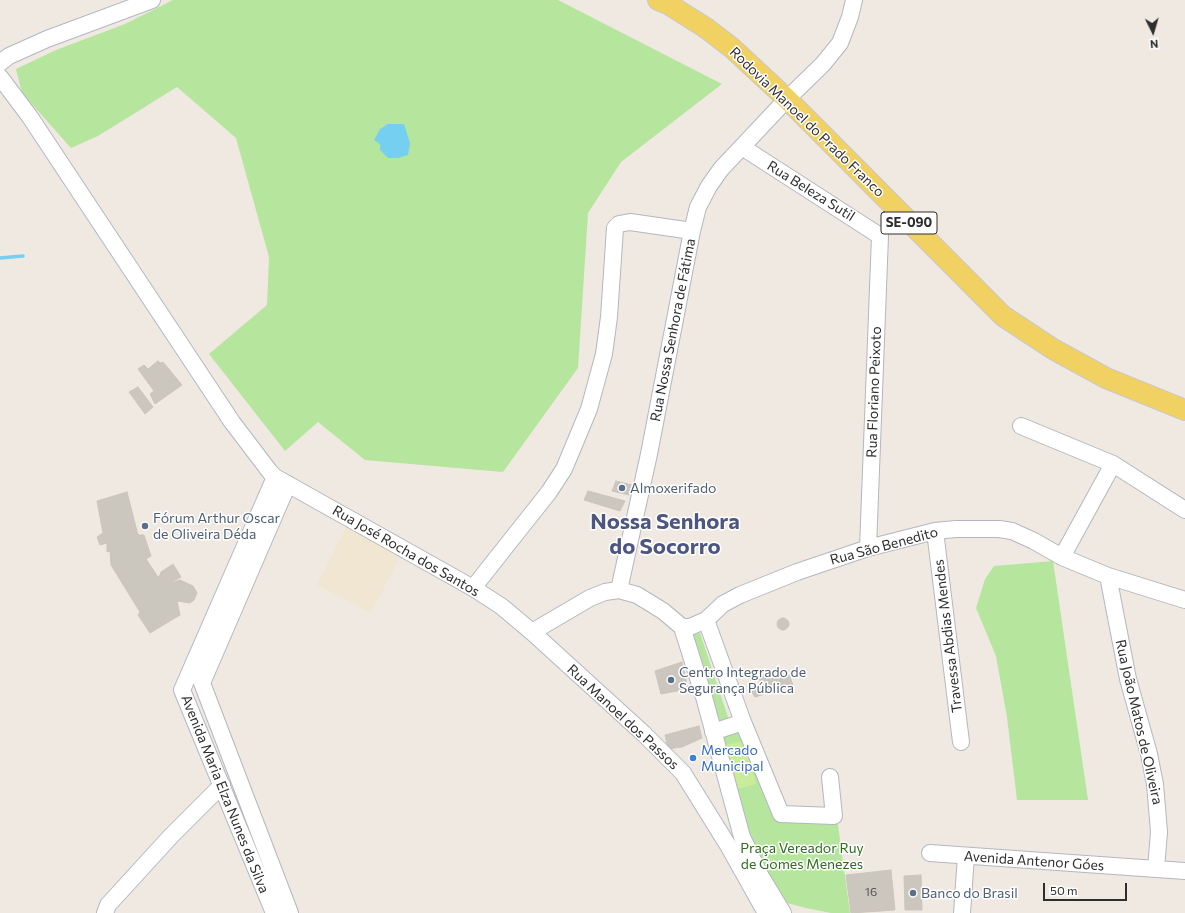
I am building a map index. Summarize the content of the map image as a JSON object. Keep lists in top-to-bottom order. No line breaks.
{"streets":{"main road":["Rodovia Manoel do Prado Franco","SE-090"],"street":["Rua Beleza Sutil","Rua Nossa Senhora de Fátima","Rua Floriano Peixoto","Rua São Benedito","Rua José Rocha dos Santos","Travessa Abdias Mendes","Rua Manoel dos Passos","Rua João Matos de Oliveira","Avenida Maria Elza Nunes da Silva","Avenida Antenor Góes"]},"crossings":[["Rodovia Manoel do Prado Franco","Rua Nossa Senhora de Fátima"],["Rua Beleza Sutil","Rua Nossa Senhora de Fátima"],["Rua Beleza Sutil","Rua Floriano Peixoto"],["Rua Floriano Peixoto","Rua São Benedito"],["Rua São Benedito","Travessa Abdias Mendes"],["Rua São Benedito","Rua João Matos de Oliveira"],["Rua José Rocha dos Santos","Rua Manoel dos Passos"],["Rua José Rocha dos Santos","Avenida Maria Elza Nunes da Silva"],["Rua João Matos de Oliveira","Avenida Antenor Góes"]],"districts":["Nossa Senhora do Socorro"],"parks":["Praça Vereador Ruy de Gomes Menezes"],"places":["Almoxerifado","Fórum Arthur Oscar de Oliveira Déda","Centro Integrado de Segurança Pública","Mercado Municipal","Banco do Brasil"],"house_numbers":["16"],"scale_bar":"50 m","north":"bottom"}
